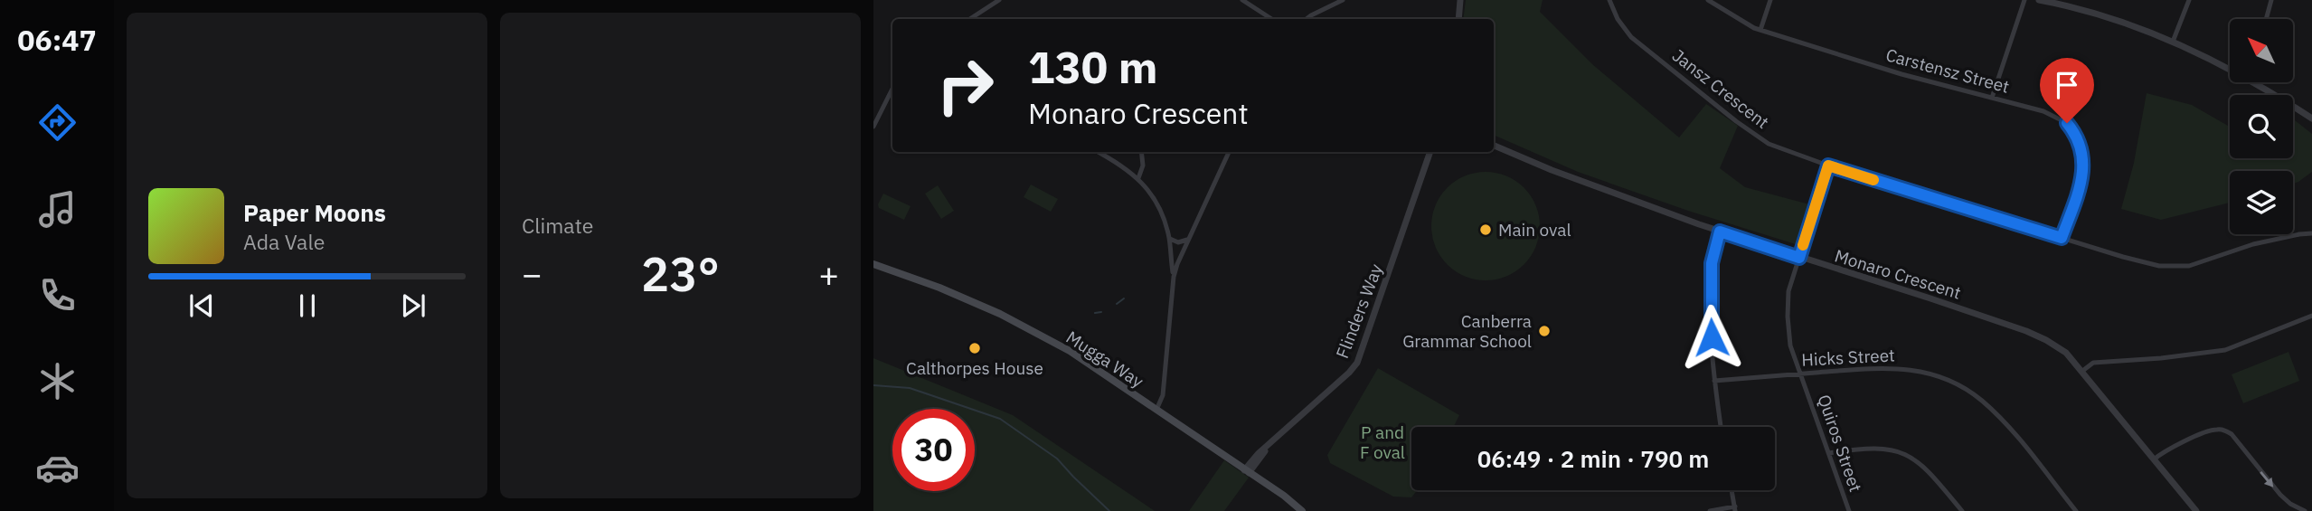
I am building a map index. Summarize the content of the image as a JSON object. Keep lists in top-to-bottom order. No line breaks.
{"streets":{"main road":["Mugga Way"],"street":["Carstensz Street","Jansz Crescent","Monaro Crescent","Flinders Way","Hicks Street","Quiros Street"]},"crossings":[["Carstensz Street","Jansz Crescent"],["Jansz Crescent","Quiros Street"],["Monaro Crescent","Quiros Street"],["Flinders Way","Mugga Way"],["Hicks Street","Quiros Street"]],"parks":["P and F oval"],"places":["Main oval","Canberra Grammar School","Calthorpes House"],"north":"top left","page":{"tabs":"06:47","tile":"Climate","turn":["130 m","Monaro Crescent"],"song":["Paper Moons","Ada Vale"],"heat":["−","23°","+"],"limit":"30","trip":"06:49 · 2 min · 790 m"}}
